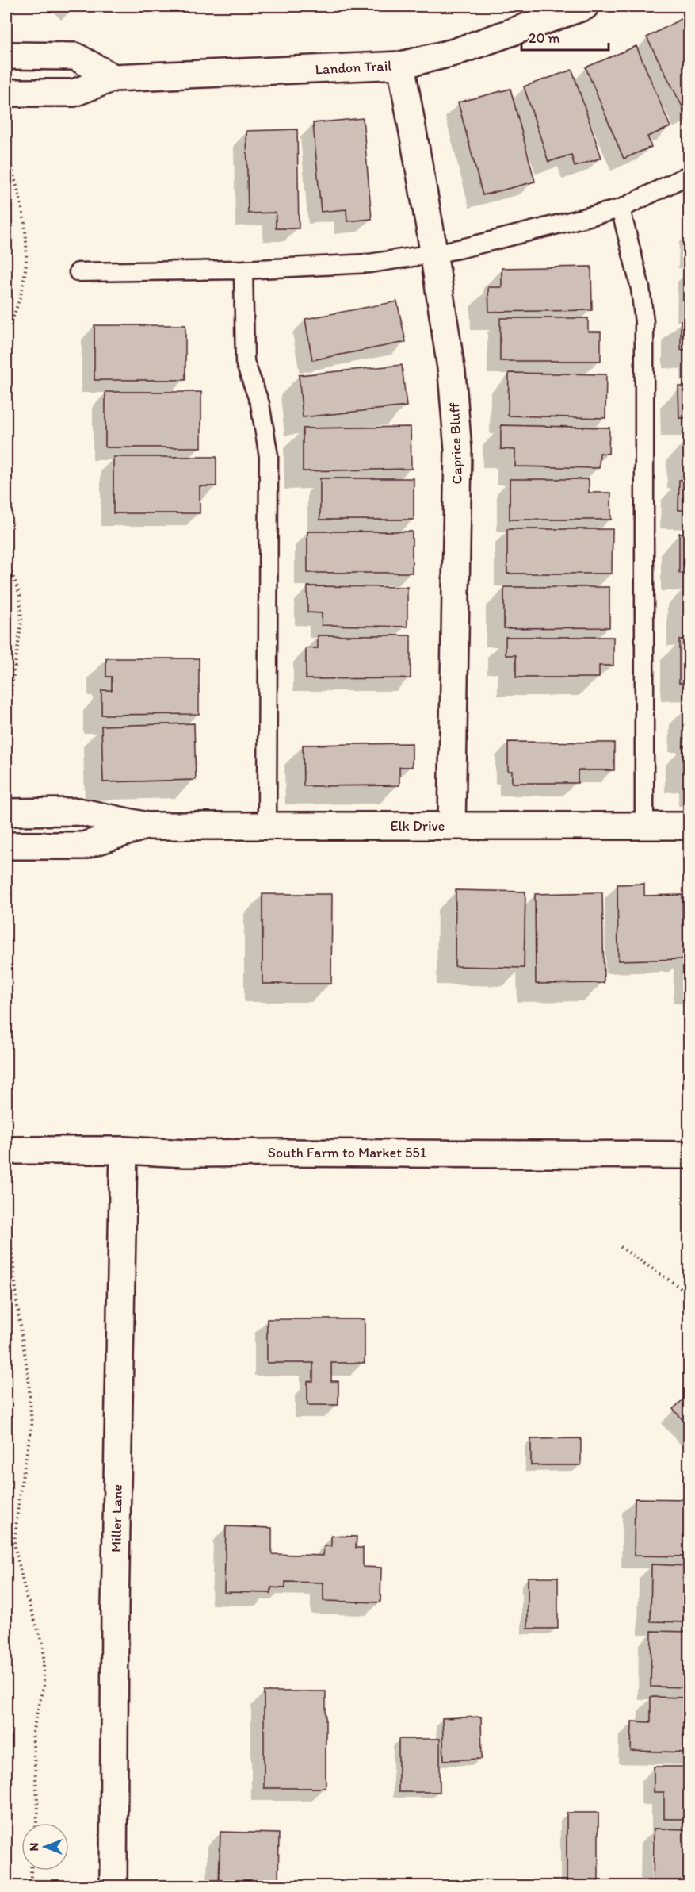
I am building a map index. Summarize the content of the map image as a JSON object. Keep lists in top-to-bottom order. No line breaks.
{"streets":{"street":["Landon Trail","Caprice Bluff","Elk Drive","South Farm to Market 551","Miller Lane"]},"crossings":[["Landon Trail","Caprice Bluff"],["Caprice Bluff","Elk Drive"],["South Farm to Market 551","Miller Lane"]],"scale_bar":"20 m","north":"left"}
